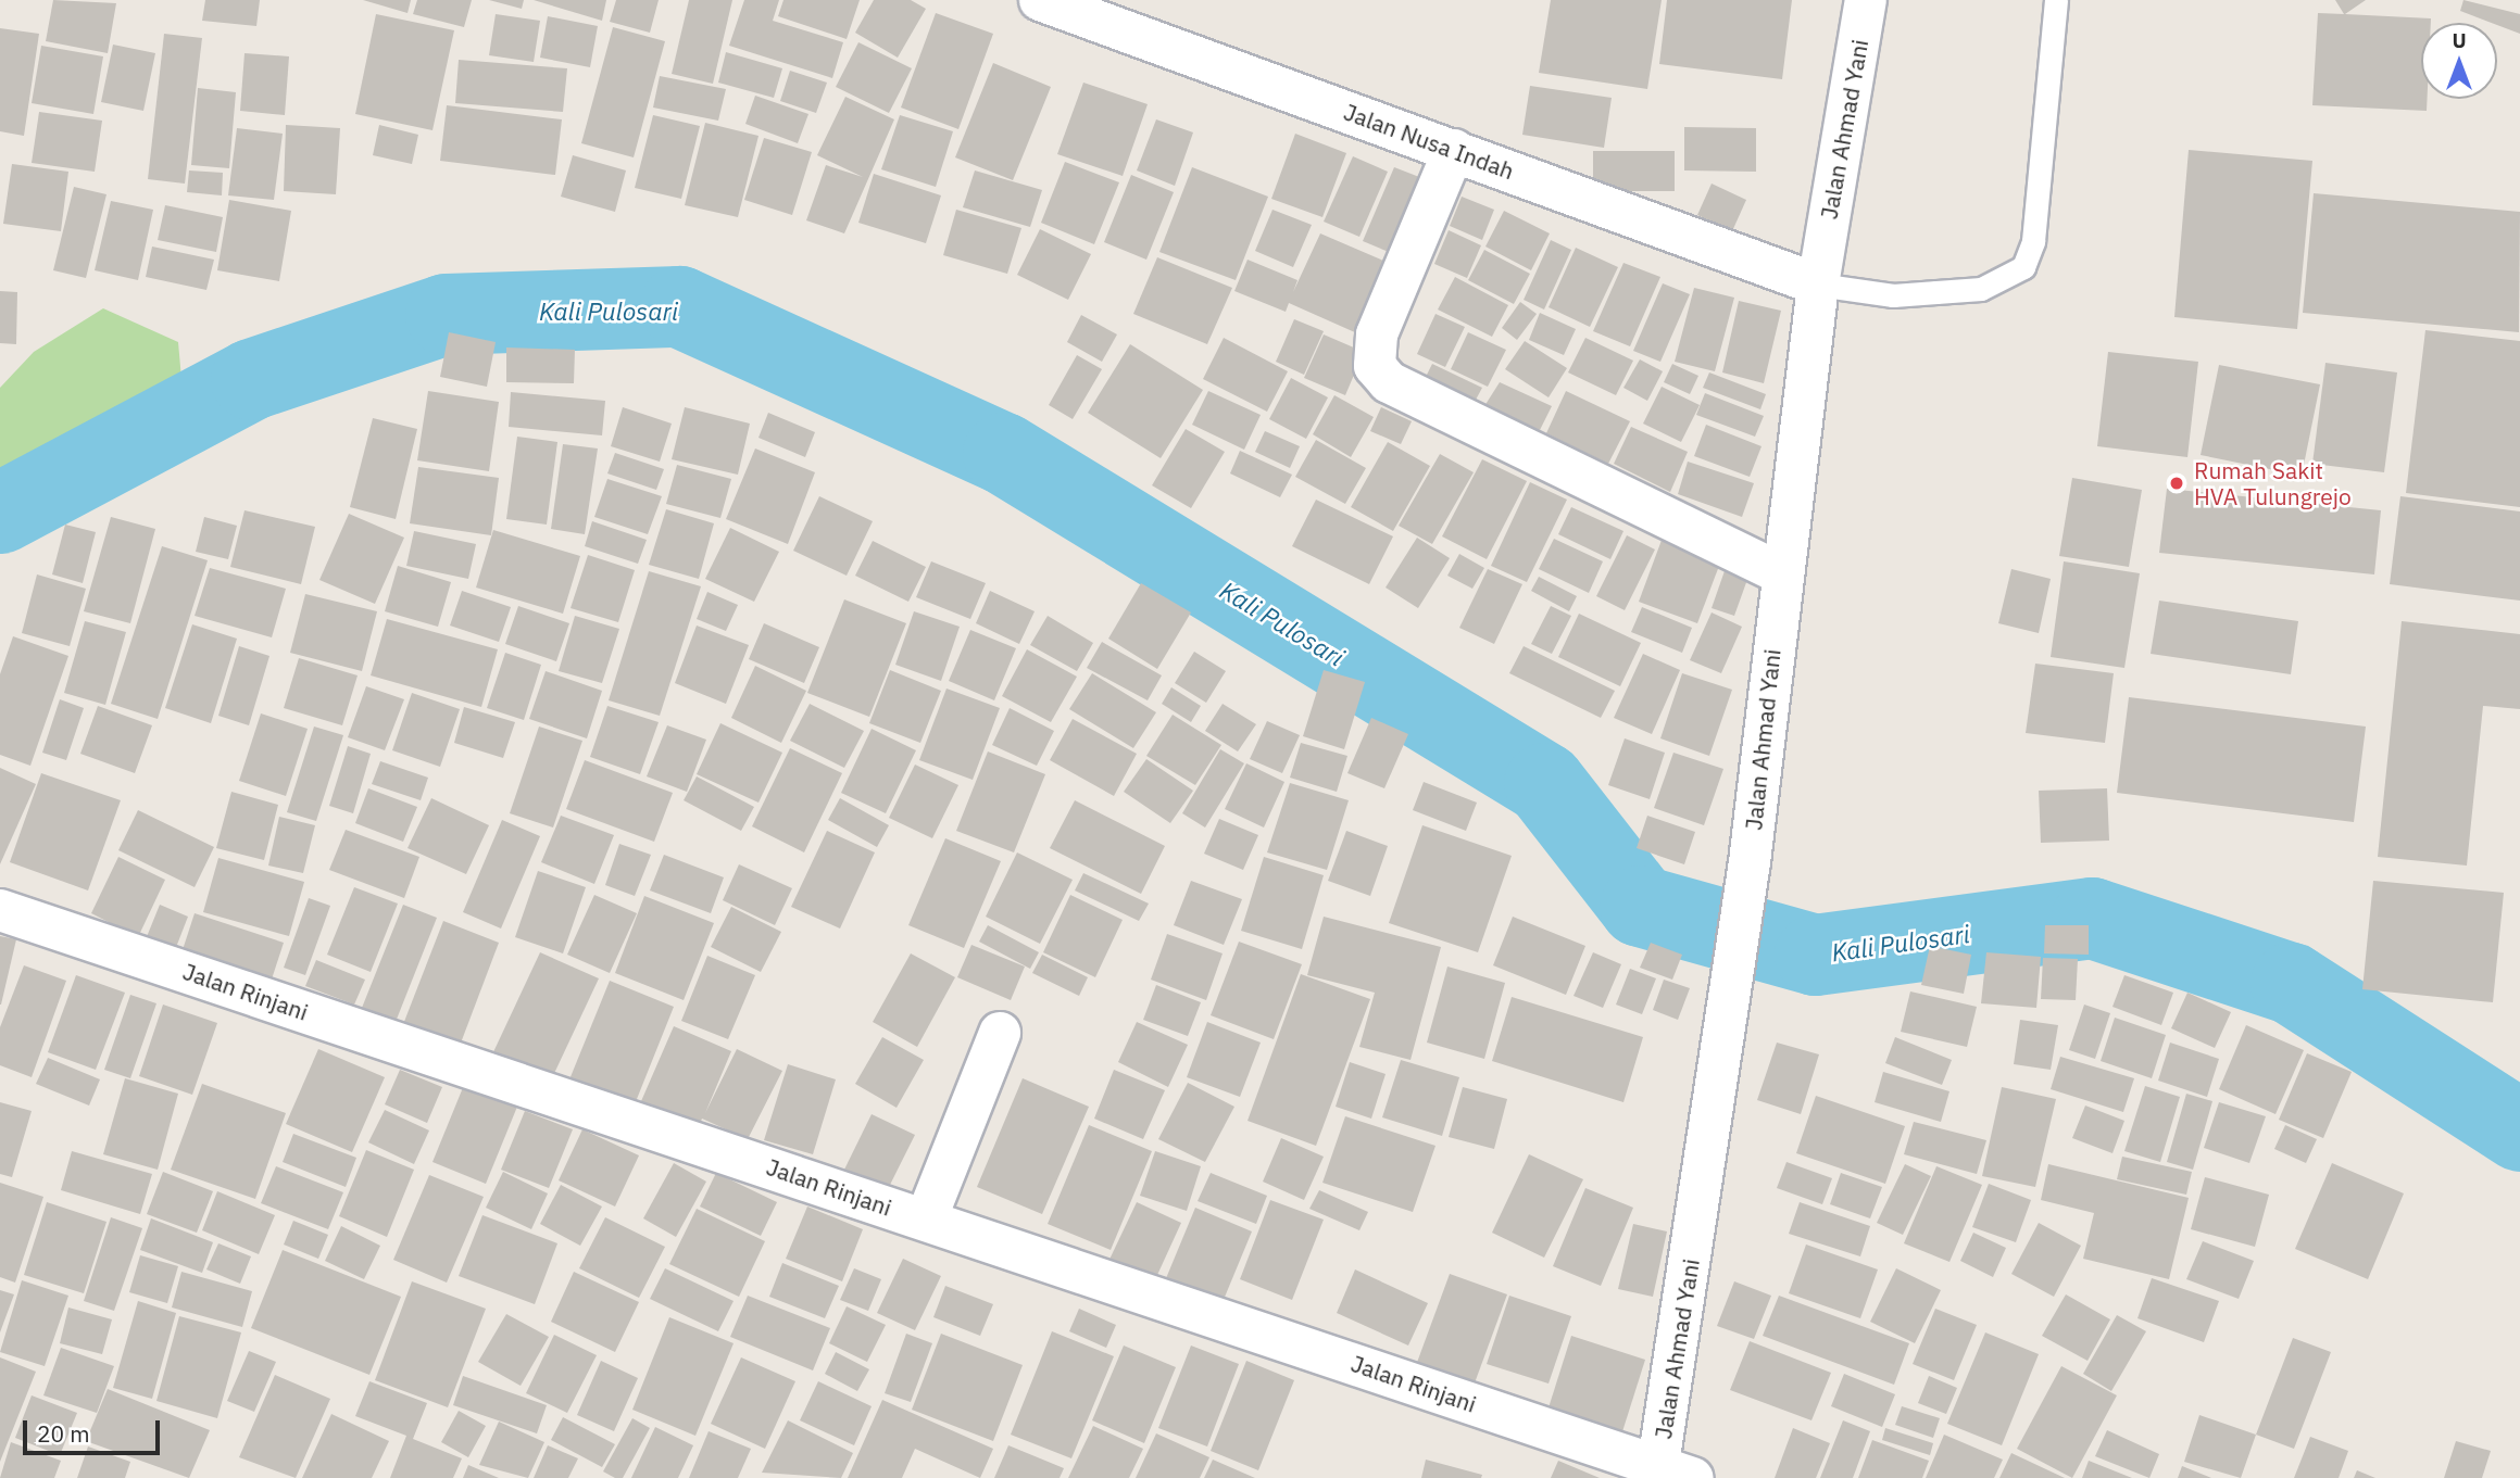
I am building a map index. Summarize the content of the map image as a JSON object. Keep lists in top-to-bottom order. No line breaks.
{"streets":{"street":["Jalan Ahmad Yani","Jalan Nusa Indah","Jalan Rinjani"]},"crossings":[["Jalan Ahmad Yani","Jalan Nusa Indah"],["Jalan Ahmad Yani","Jalan Rinjani"]],"water":["Kali Pulosari"],"places":["Rumah Sakit HVA Tulungrejo"],"scale_bar":"20 m","north":"top"}
